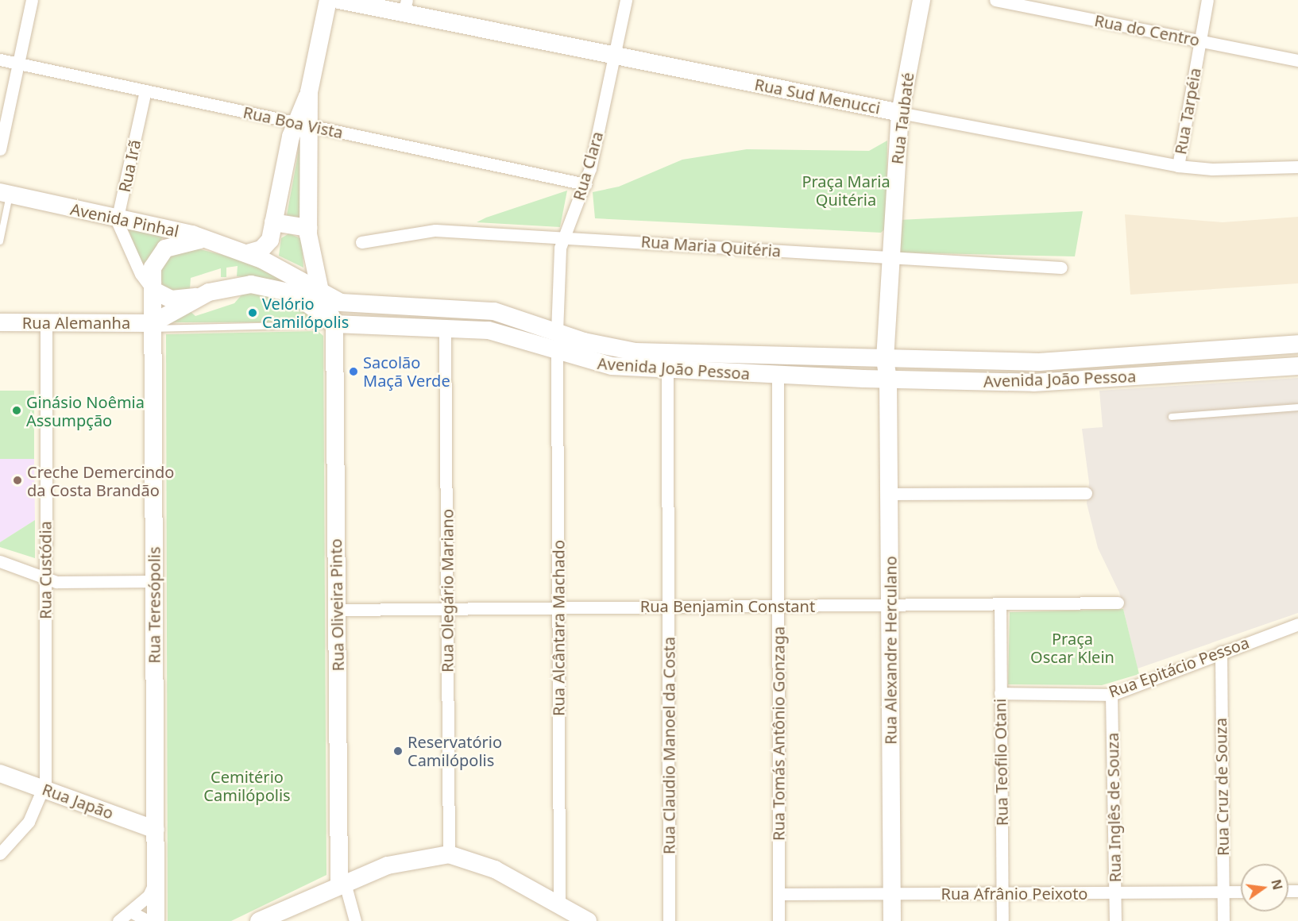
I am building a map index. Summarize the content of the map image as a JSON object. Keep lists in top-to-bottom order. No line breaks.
{"streets":{"main road":["Rua Sud Menucci","Rua Taubaté","Avenida Pinhal","Rua Alemanha","Avenida João Pessoa","Rua Teresópolis","Rua Oliveira Pinto","Rua Alexandre Herculano","Rua Japão"],"street":["Rua do Centro","Rua Tarpéia","Rua Boa Vista","Rua Irã","Rua Clara","Rua Maria Quitéria","Rua Custódia","Rua Olegário Mariano","Rua Benjamin Constant","Rua Alcântara Machado","Rua Epitácio Pessoa","Rua Tomás Antônio Gonzaga","Rua Claudio Manoel da Costa","Rua Teofilo Otani","Rua Cruz de Souza","Rua Inglês de Souza","Rua Afrânio Peixoto"]},"crossings":[["Rua do Centro","Rua Tarpéia"],["Rua Sud Menucci","Rua Tarpéia"],["Rua Sud Menucci","Rua Taubaté"],["Rua Sud Menucci","Rua Clara"],["Rua Taubaté","Rua Maria Quitéria"],["Rua Taubaté","Avenida João Pessoa"],["Rua Taubaté","Rua Alexandre Herculano"],["Rua Boa Vista","Rua Irã"],["Rua Boa Vista","Rua Clara"],["Rua Irã","Avenida Pinhal"],["Rua Clara","Rua Maria Quitéria"],["Rua Clara","Avenida João Pessoa"],["Avenida Pinhal","Avenida João Pessoa"],["Avenida Pinhal","Rua Teresópolis"],["Rua Alemanha","Rua Custódia"],["Rua Alemanha","Rua Teresópolis"],["Avenida João Pessoa","Rua Olegário Mariano"],["Avenida João Pessoa","Rua Oliveira Pinto"],["Avenida João Pessoa","Rua Alcântara Machado"],["Avenida João Pessoa","Rua Alexandre Herculano"],["Avenida João Pessoa","Rua Tomás Antônio Gonzaga"],["Avenida João Pessoa","Rua Claudio Manoel da Costa"],["Rua Custódia","Rua Japão"],["Rua Olegário Mariano","Rua Benjamin Constant"],["Rua Teresópolis","Rua Japão"],["Rua Oliveira Pinto","Rua Benjamin Constant"],["Rua Benjamin Constant","Rua Alcântara Machado"],["Rua Benjamin Constant","Rua Alexandre Herculano"],["Rua Benjamin Constant","Rua Tomás Antônio Gonzaga"],["Rua Benjamin Constant","Rua Claudio Manoel da Costa"],["Rua Benjamin Constant","Rua Teofilo Otani"],["Rua Alexandre Herculano","Rua Afrânio Peixoto"],["Rua Epitácio Pessoa","Rua Teofilo Otani"],["Rua Epitácio Pessoa","Rua Cruz de Souza"],["Rua Epitácio Pessoa","Rua Inglês de Souza"],["Rua Tomás Antônio Gonzaga","Rua Afrânio Peixoto"],["Rua Teofilo Otani","Rua Afrânio Peixoto"],["Rua Cruz de Souza","Rua Afrânio Peixoto"],["Rua Inglês de Souza","Rua Afrânio Peixoto"]],"parks":["Praça Maria Quitéria","Praça Oscar Klein","Cemitério Camilópolis"],"places":["Velório Camilópolis","Sacolão Maçã Verde","Ginásio Noêmia Assumpção","Creche Demercindo da Costa Brandão","Reservatório Camilópolis"],"north":"right"}
